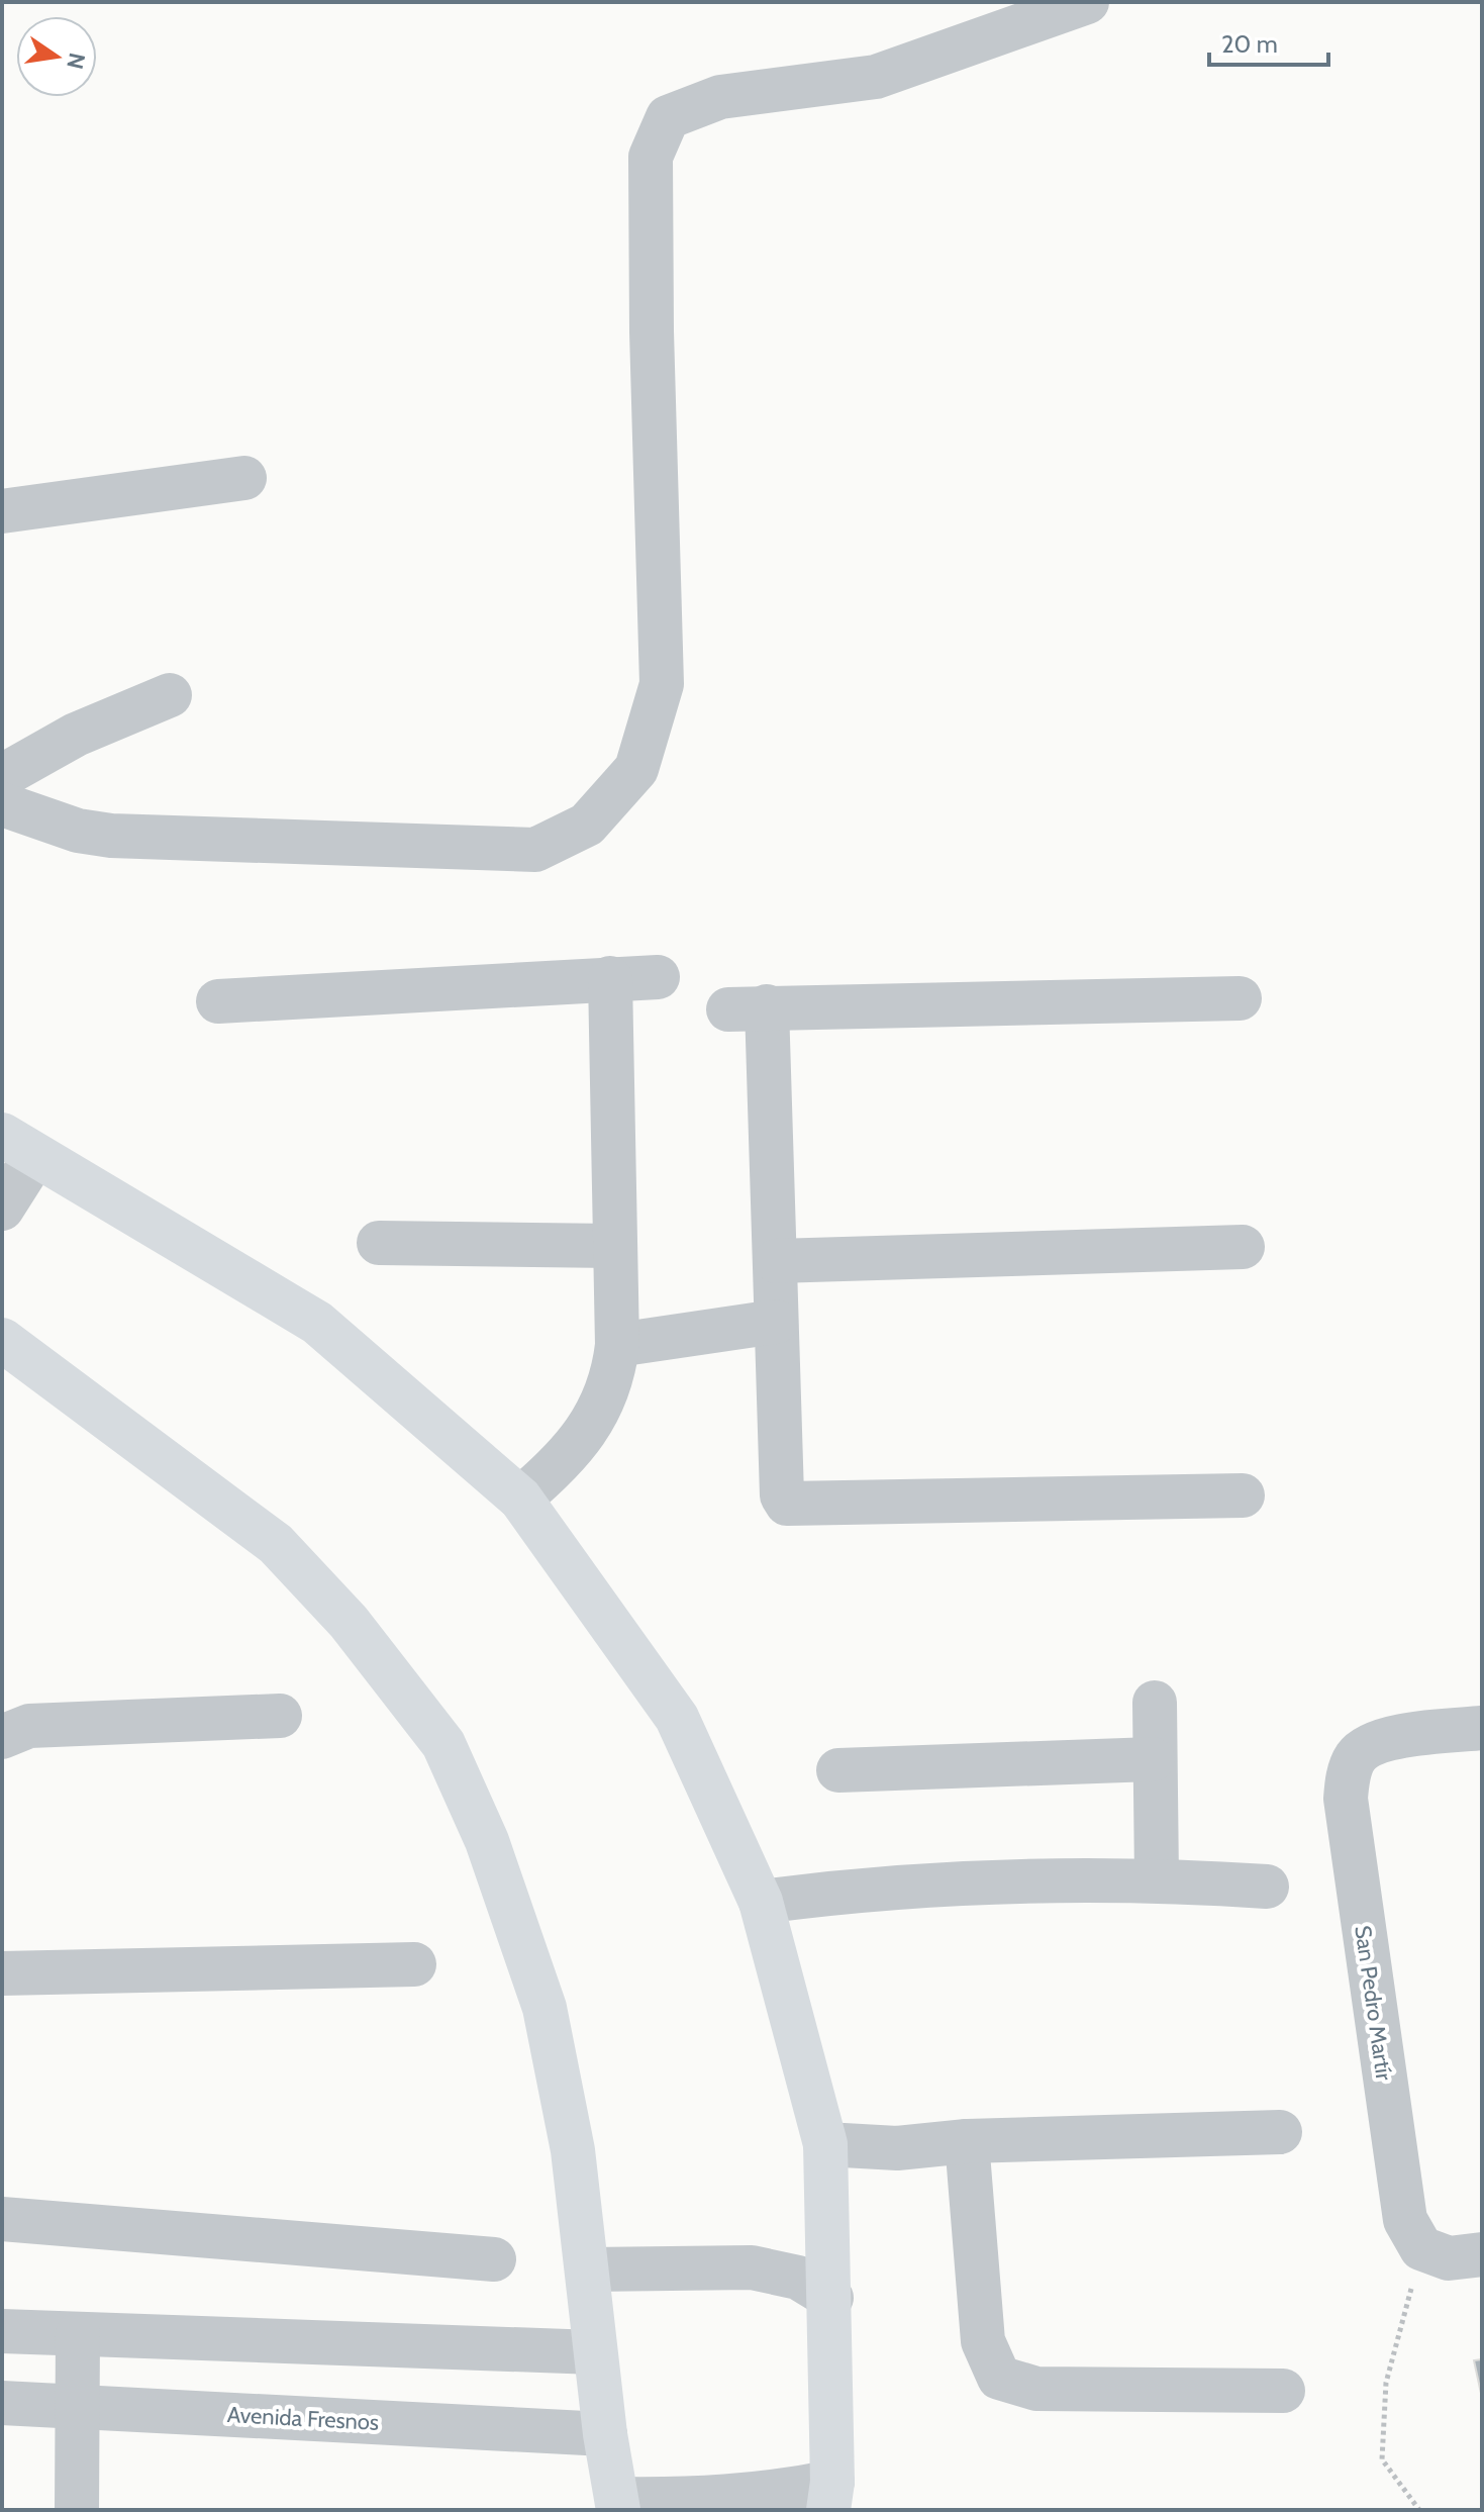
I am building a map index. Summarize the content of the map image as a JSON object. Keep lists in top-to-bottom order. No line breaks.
{"streets":{"street":["San Pedro Martír","Avenida Fresnos"]},"scale_bar":"20 m","north":"right"}
